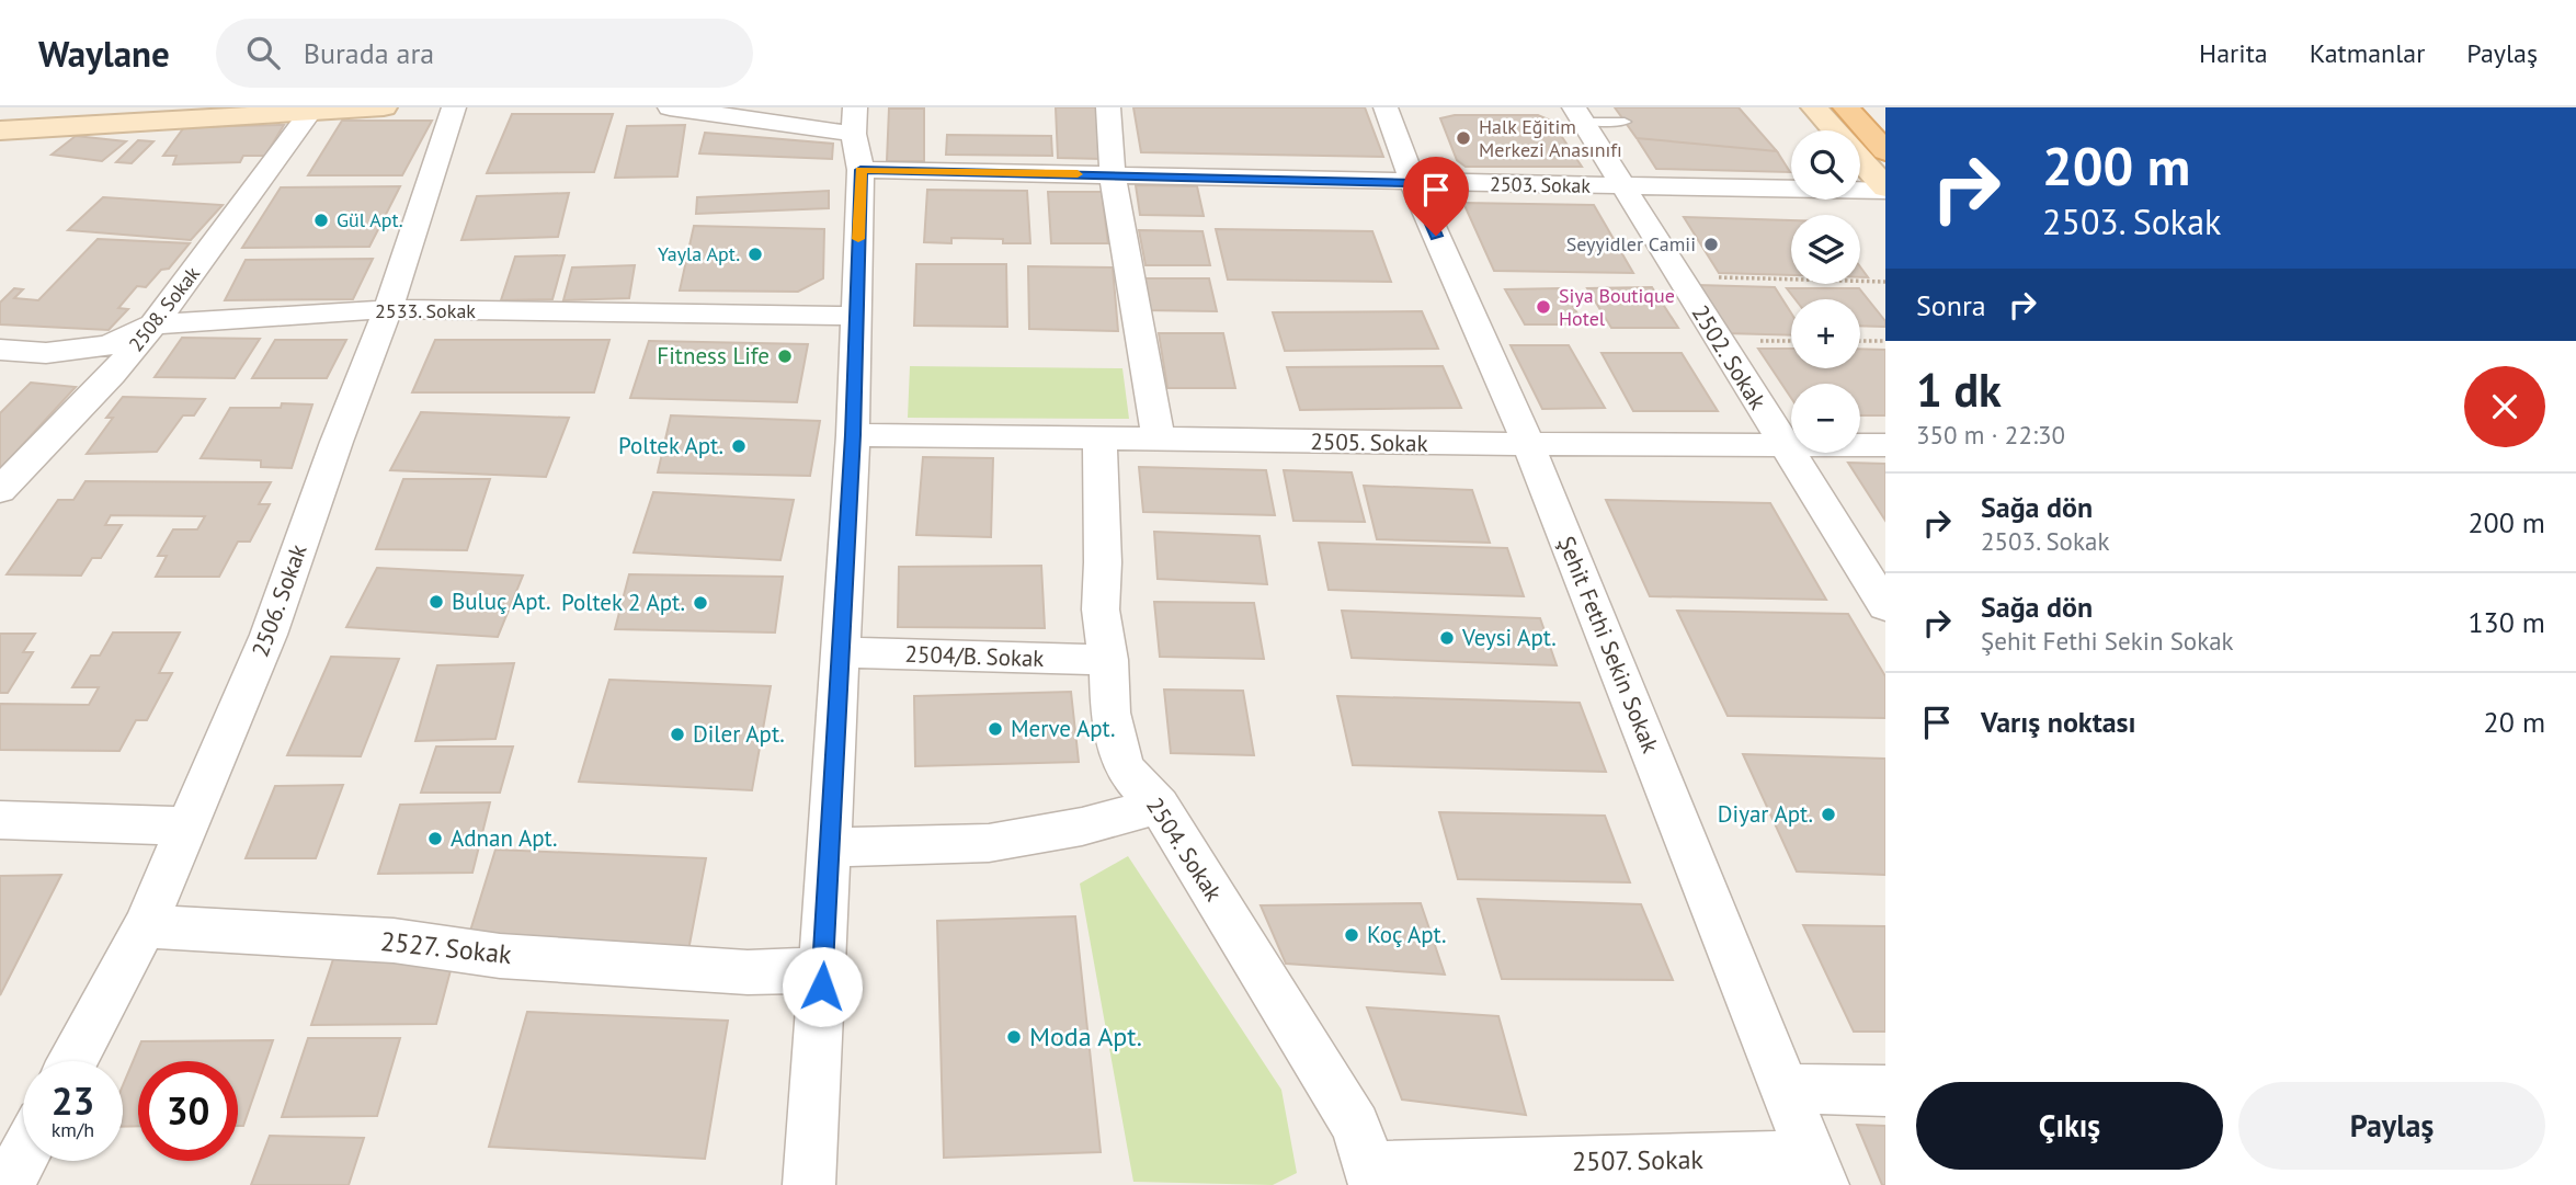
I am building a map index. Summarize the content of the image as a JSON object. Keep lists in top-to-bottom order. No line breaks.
{"streets":{"street":["2503. Sokak","2508. Sokak","2533. Sokak","2502. Sokak","2505. Sokak","2506. Sokak","Şehit Fethi Sekin Sokak","2504/B. Sokak","2504. Sokak","2527. Sokak","2507. Sokak"]},"crossings":[["2503. Sokak","2502. Sokak"],["2503. Sokak","Şehit Fethi Sekin Sokak"],["2508. Sokak","2533. Sokak"],["2533. Sokak","2506. Sokak"],["2502. Sokak","2505. Sokak"],["2505. Sokak","Şehit Fethi Sekin Sokak"],["2505. Sokak","2504. Sokak"],["2506. Sokak","2527. Sokak"],["Şehit Fethi Sekin Sokak","2507. Sokak"],["2504/B. Sokak","2504. Sokak"],["2504. Sokak","2507. Sokak"]],"places":["Halk Eğitim Merkezi Anasınıfı","Gül Apt.","Seyyidler Camii","Yayla Apt.","Siya Boutique Hotel","Fitness Life","Poltek Apt.","Buluç Apt.","Poltek 2 Apt.","Veysi Apt.","Merve Apt.","Diler Apt.","Diyar Apt.","Adnan Apt.","Koç Apt.","Moda Apt."],"page":{"header":"Waylane","search":"Burada ara","nav":["Harita","Katmanlar","Paylaş"],"turn":["200 m","2503. Sokak"],"map_buttons":["+","−"],"then":"Sonra","heading":["1 dk","350 m · 22:30"],"list":[{"name":"Sağa dön","note":"2503. Sokak","value":"200 m"},{"name":"Sağa dön","note":"Şehit Fethi Sekin Sokak","value":"130 m"},{"name":"Varış noktası","value":"20 m"}],"speed":"23 km/h","limit":"30","buttons":["Çıkış","Paylaş"]}}
